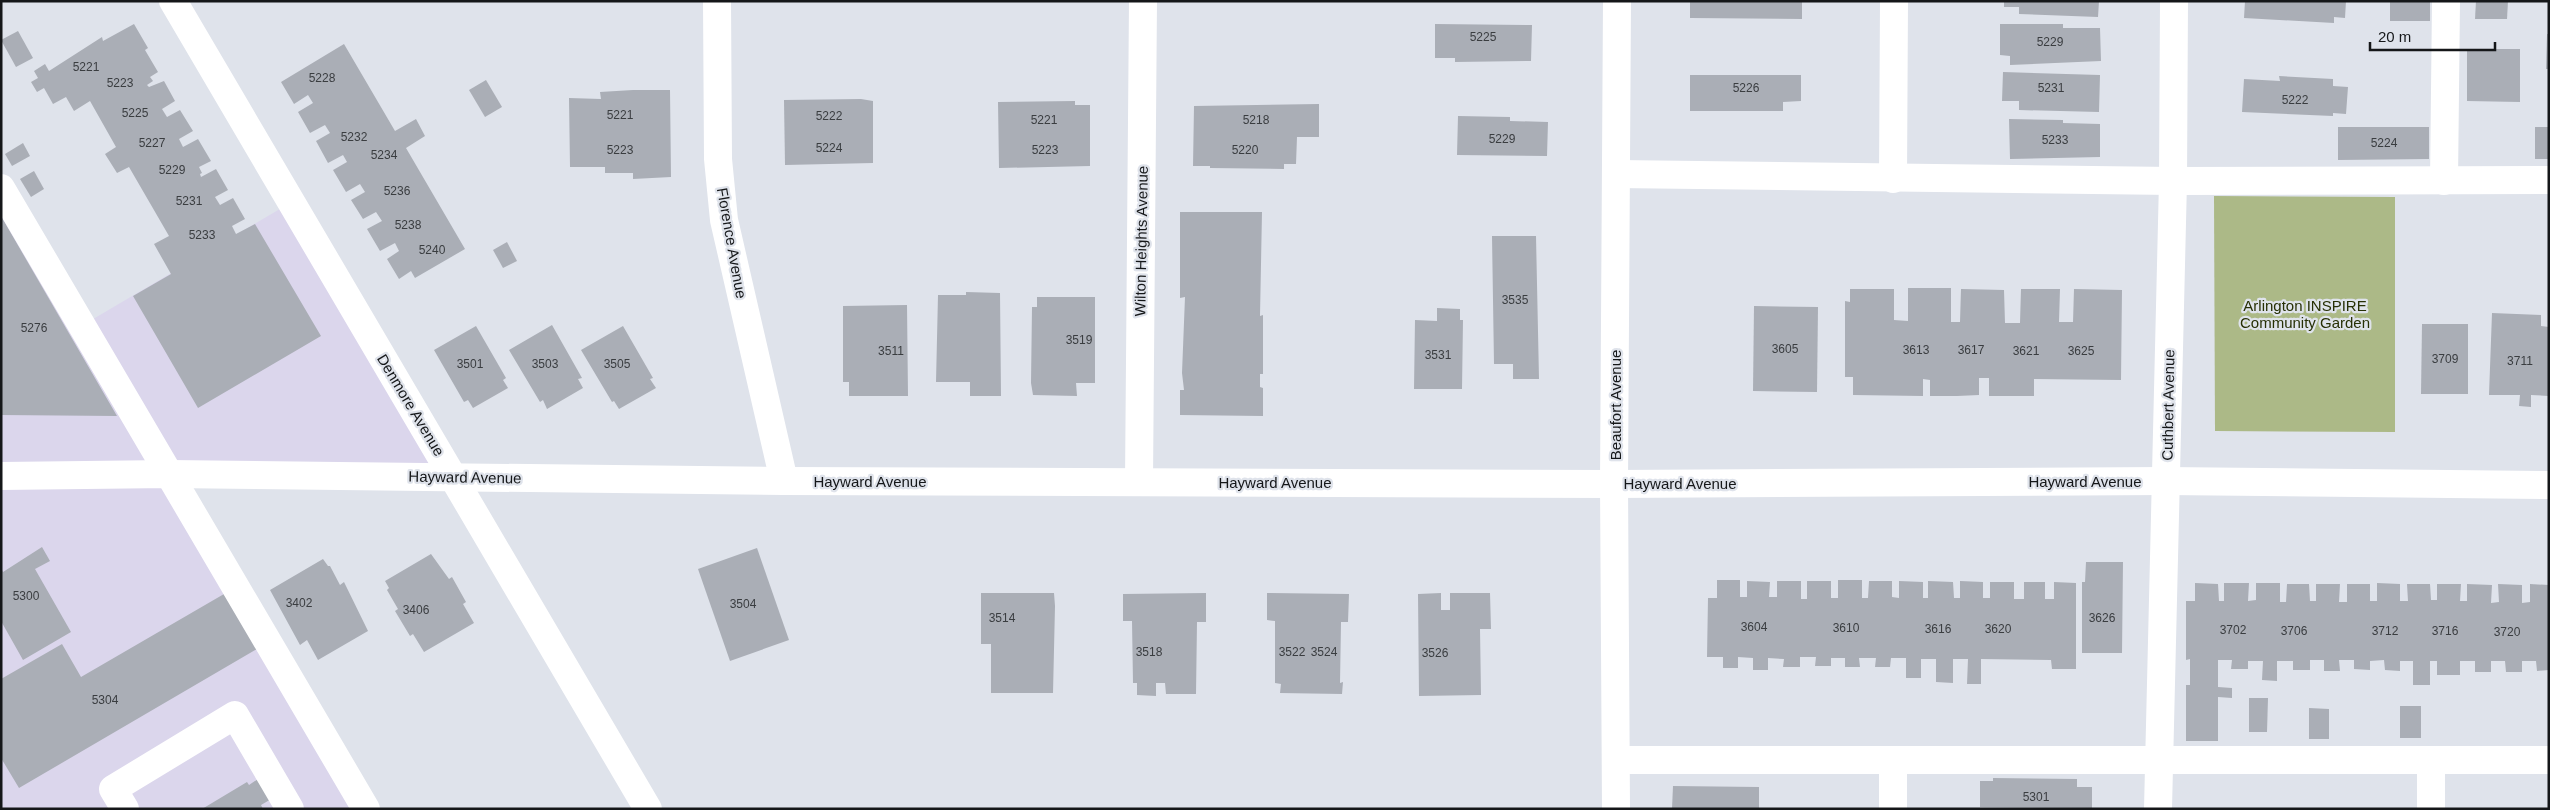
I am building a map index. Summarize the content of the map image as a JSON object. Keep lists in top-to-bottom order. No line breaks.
{"streets":{"street":["Wilton Heights Avenue","Florence Avenue","Denmore Avenue","Beaufort Avenue","Cuthbert Avenue","Hayward Avenue"]},"crossings":[["Wilton Heights Avenue","Hayward Avenue"],["Florence Avenue","Hayward Avenue"],["Denmore Avenue","Hayward Avenue"],["Beaufort Avenue","Hayward Avenue"],["Cuthbert Avenue","Hayward Avenue"]],"parks":["Arlington INSPIRE Community Garden"],"house_numbers":["5225","5229","5221","5228","5223","5226","5231","5222","5225","5221","5222","5221","5218","5232","5229","5233","5227","5224","5224","5223","5223","5220","5234","5229","5236","5231","5238","5233","5240","3535","5276","3519","3605","3613","3617","3511","3621","3625","3531","3709","3711","3501","3503","3505","5300","3402","3504","3406","3514","3626","3604","3610","3616","3620","3702","3706","3712","3716","3720","3518","3522","3524","3526","5304","5301"],"scale_bar":"20 m"}
